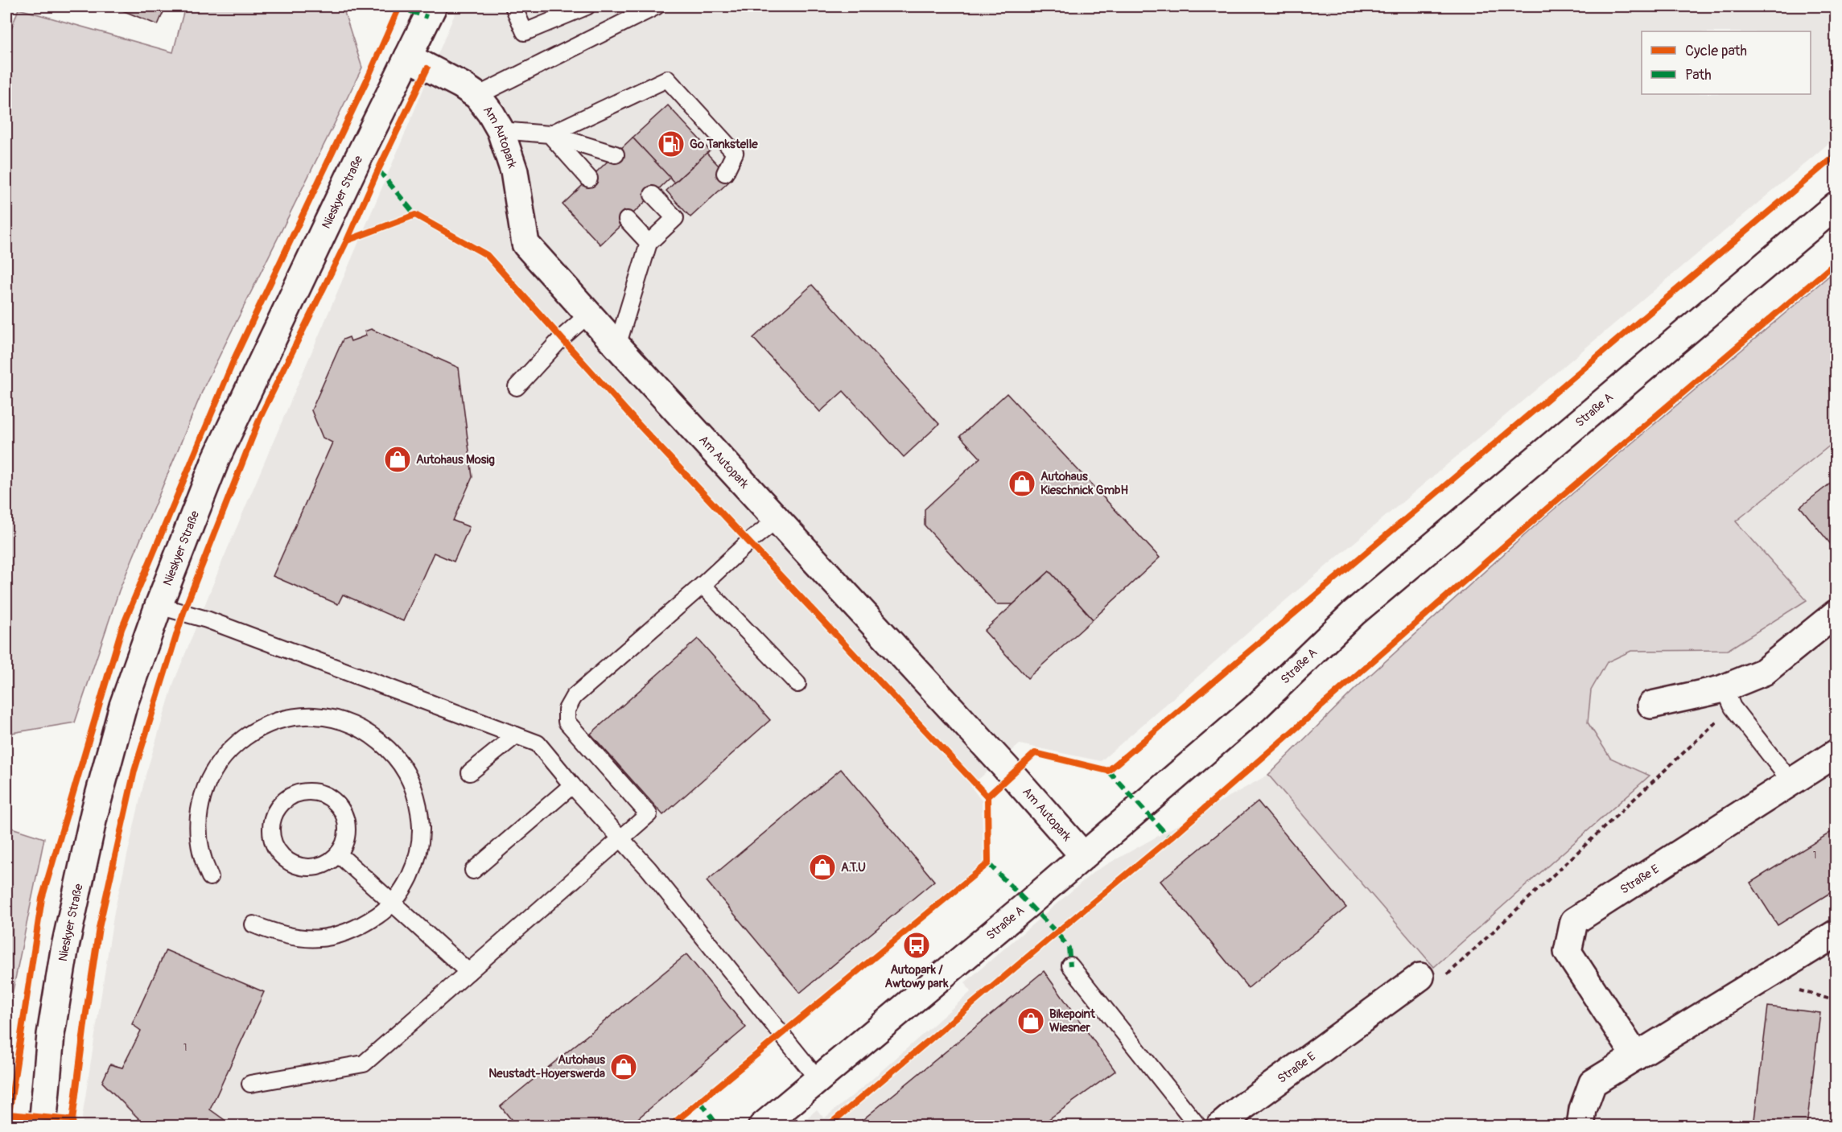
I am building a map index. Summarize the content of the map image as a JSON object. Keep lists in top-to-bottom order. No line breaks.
{"streets":{"street":["Am Autopark","Nieskyer Straße","Straße A","Straße E"]},"crossings":[["Am Autopark","Nieskyer Straße"],["Am Autopark","Straße A"]],"places":{"fuel station":["Go Tankstelle"],"shop":["Autohaus Mosig","Autohaus Kieschnick GmbH","A.T.U","Bikepoint Wiesner","Autohaus Neustadt-Hoyerswerda"],"bus stop":["Autopark / Awtowy park"]},"house_numbers":["1","1"],"legend":["Cycle path","Path"]}
